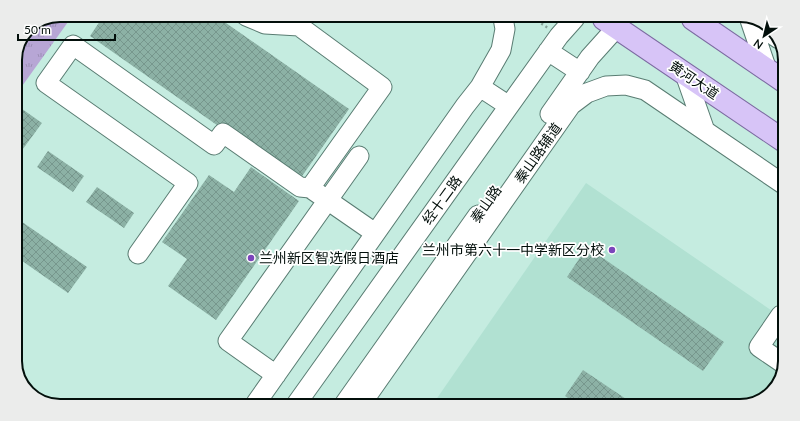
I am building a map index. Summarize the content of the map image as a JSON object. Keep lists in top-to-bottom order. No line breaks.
{"streets":{"main road":["黄河大道"],"street":["秦山路辅道","经十二路","秦山路"]},"crossings":[["黄河大道","秦山路"]],"places":["兰州市第六十一中学新区分校","兰州新区智选假日酒店"],"scale_bar":"50 m","north":"bottom left"}
